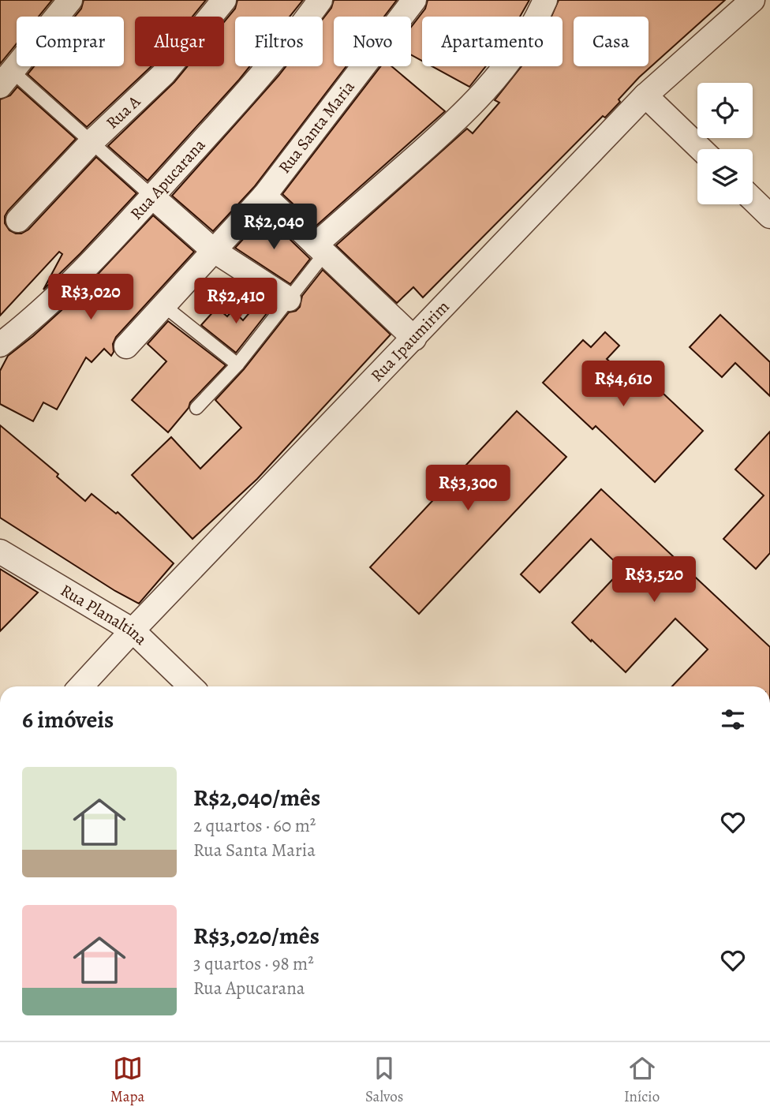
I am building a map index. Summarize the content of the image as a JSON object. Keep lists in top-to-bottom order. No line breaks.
{"streets":{"street":["Rua A","Rua Santa Maria","Rua Apucarana","Rua Ipaumirim","Rua Planaltina"]},"crossings":[["Rua Ipaumirim","Rua Planaltina"]],"page":{"chip":["Comprar","Alugar","Filtros","Novo","Apartamento","Casa"],"price":["R$2,040","R$3,020","R$2,410","R$4,610","R$3,300","R$3,520"],"heading":"6 imóveis","list":[{"name":"R$2,040/mês","note":"2 quartos · 60 m² · Rua Santa Maria"},{"name":"R$3,020/mês","note":"3 quartos · 98 m² · Rua Apucarana"}],"tabs":["Mapa","Salvos","Início"]}}
